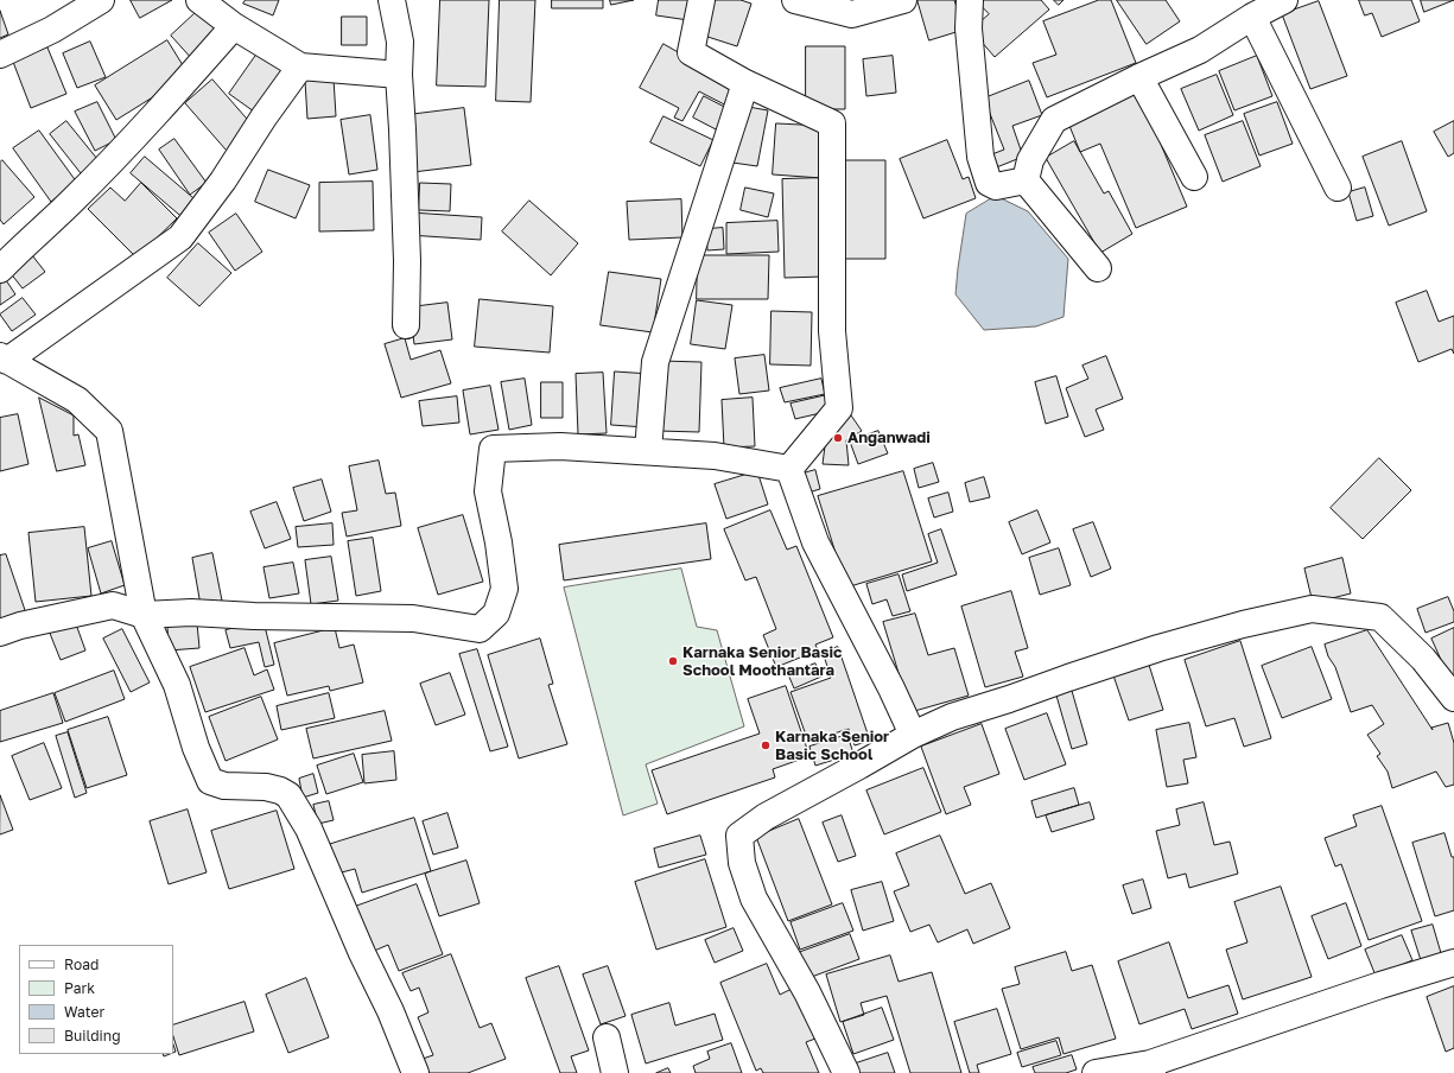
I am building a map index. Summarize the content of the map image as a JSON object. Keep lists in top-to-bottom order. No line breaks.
{"places":["Anganwadi","Karnaka Senior Basic School Moothantara","Karnaka Senior Basic School"],"legend":["Road","Park","Water","Building"]}
